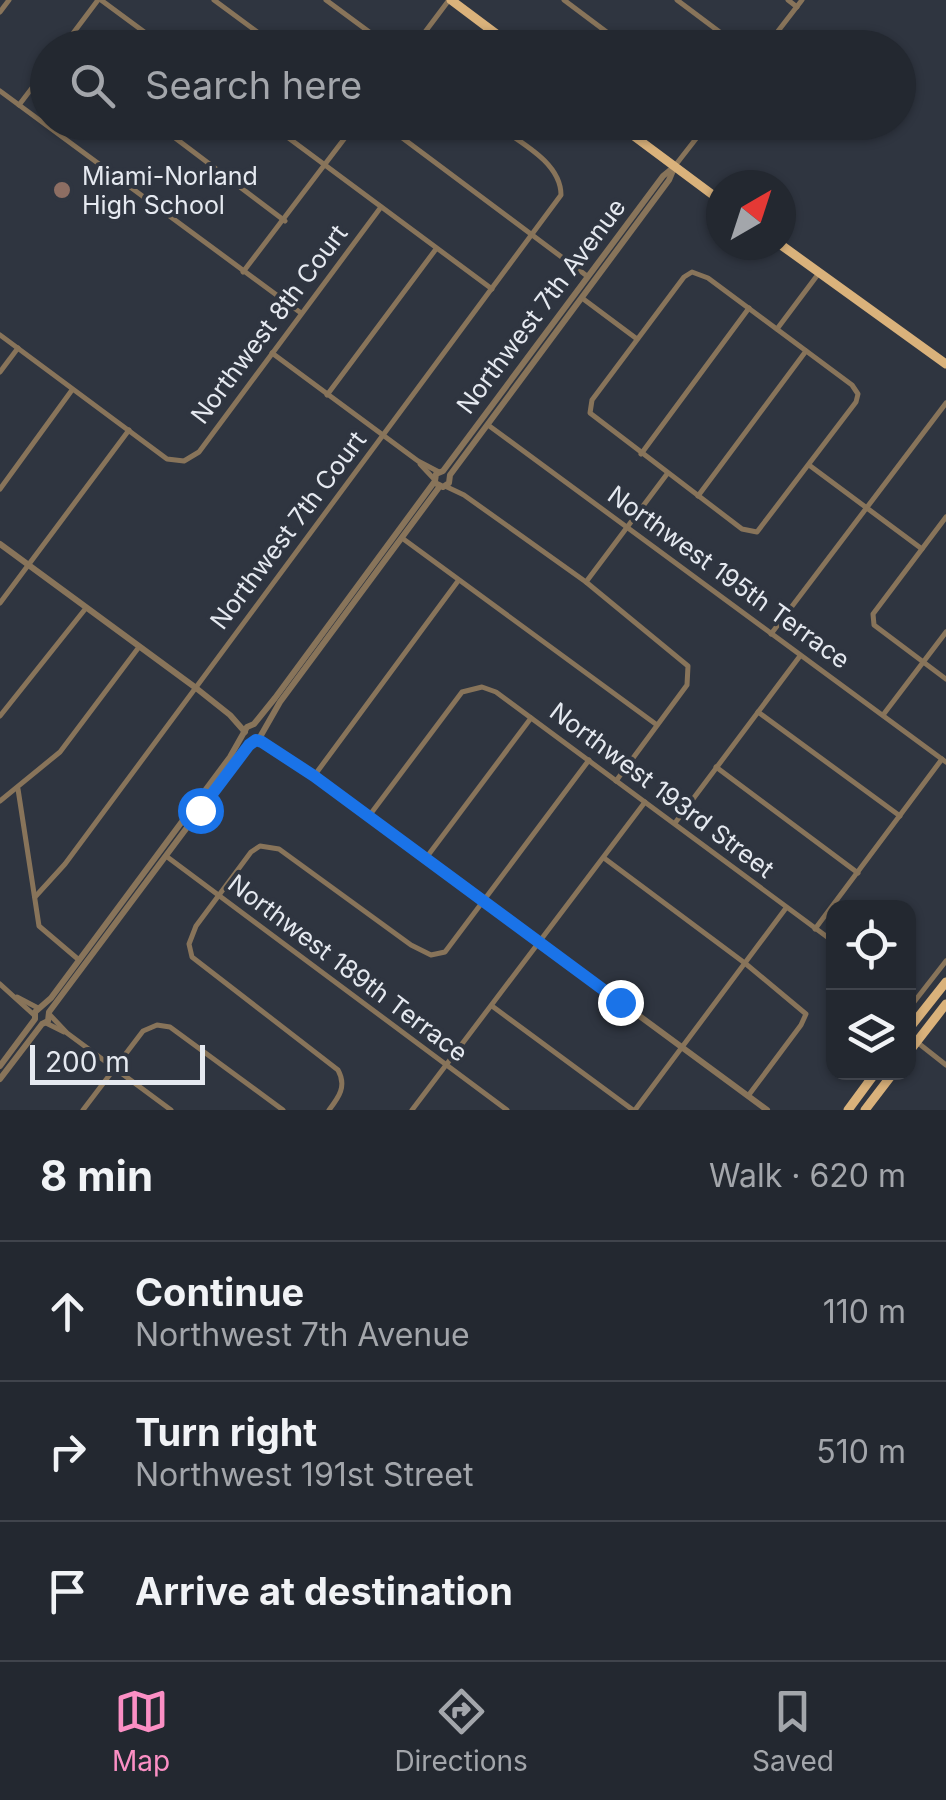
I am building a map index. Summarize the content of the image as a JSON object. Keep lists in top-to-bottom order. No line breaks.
{"streets":{"street":["Northwest 7th Avenue","Northwest 8th Court","Northwest 7th Court","Northwest 195th Terrace","Northwest 193rd Street","Northwest 189th Terrace"]},"crossings":[["Northwest 7th Avenue","Northwest 195th Terrace"],["Northwest 7th Avenue","Northwest 189th Terrace"]],"places":["Miami-Norland High School"],"scale_bar":"200 m","north":"top right","page":{"search":"Search here","scale":"200 m","heading":["8 min","Walk · 620 m"],"list":[["Continue","Northwest 7th Avenue","110 m"],["Turn right","Northwest 191st Street","510 m"],"Arrive at destination"],"nav":["Map","Directions","Saved"]}}
